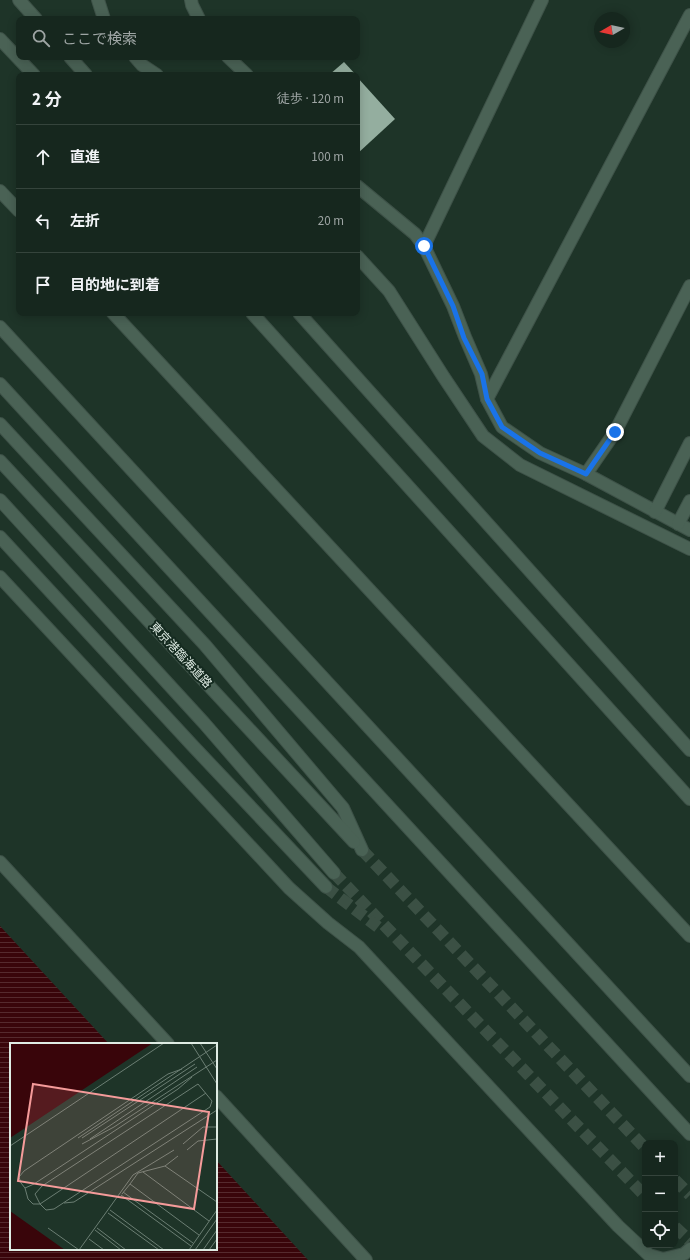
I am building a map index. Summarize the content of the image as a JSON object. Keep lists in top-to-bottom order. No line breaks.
{"streets":{"street":["東京港臨海道路"]},"north":"left","page":{"search":"ここで検索","heading":["2 分","徒歩 · 120 m"],"list":[["直進","100 m"],["左折","20 m"],"目的地に到着"],"map_buttons":["+","−"]}}
